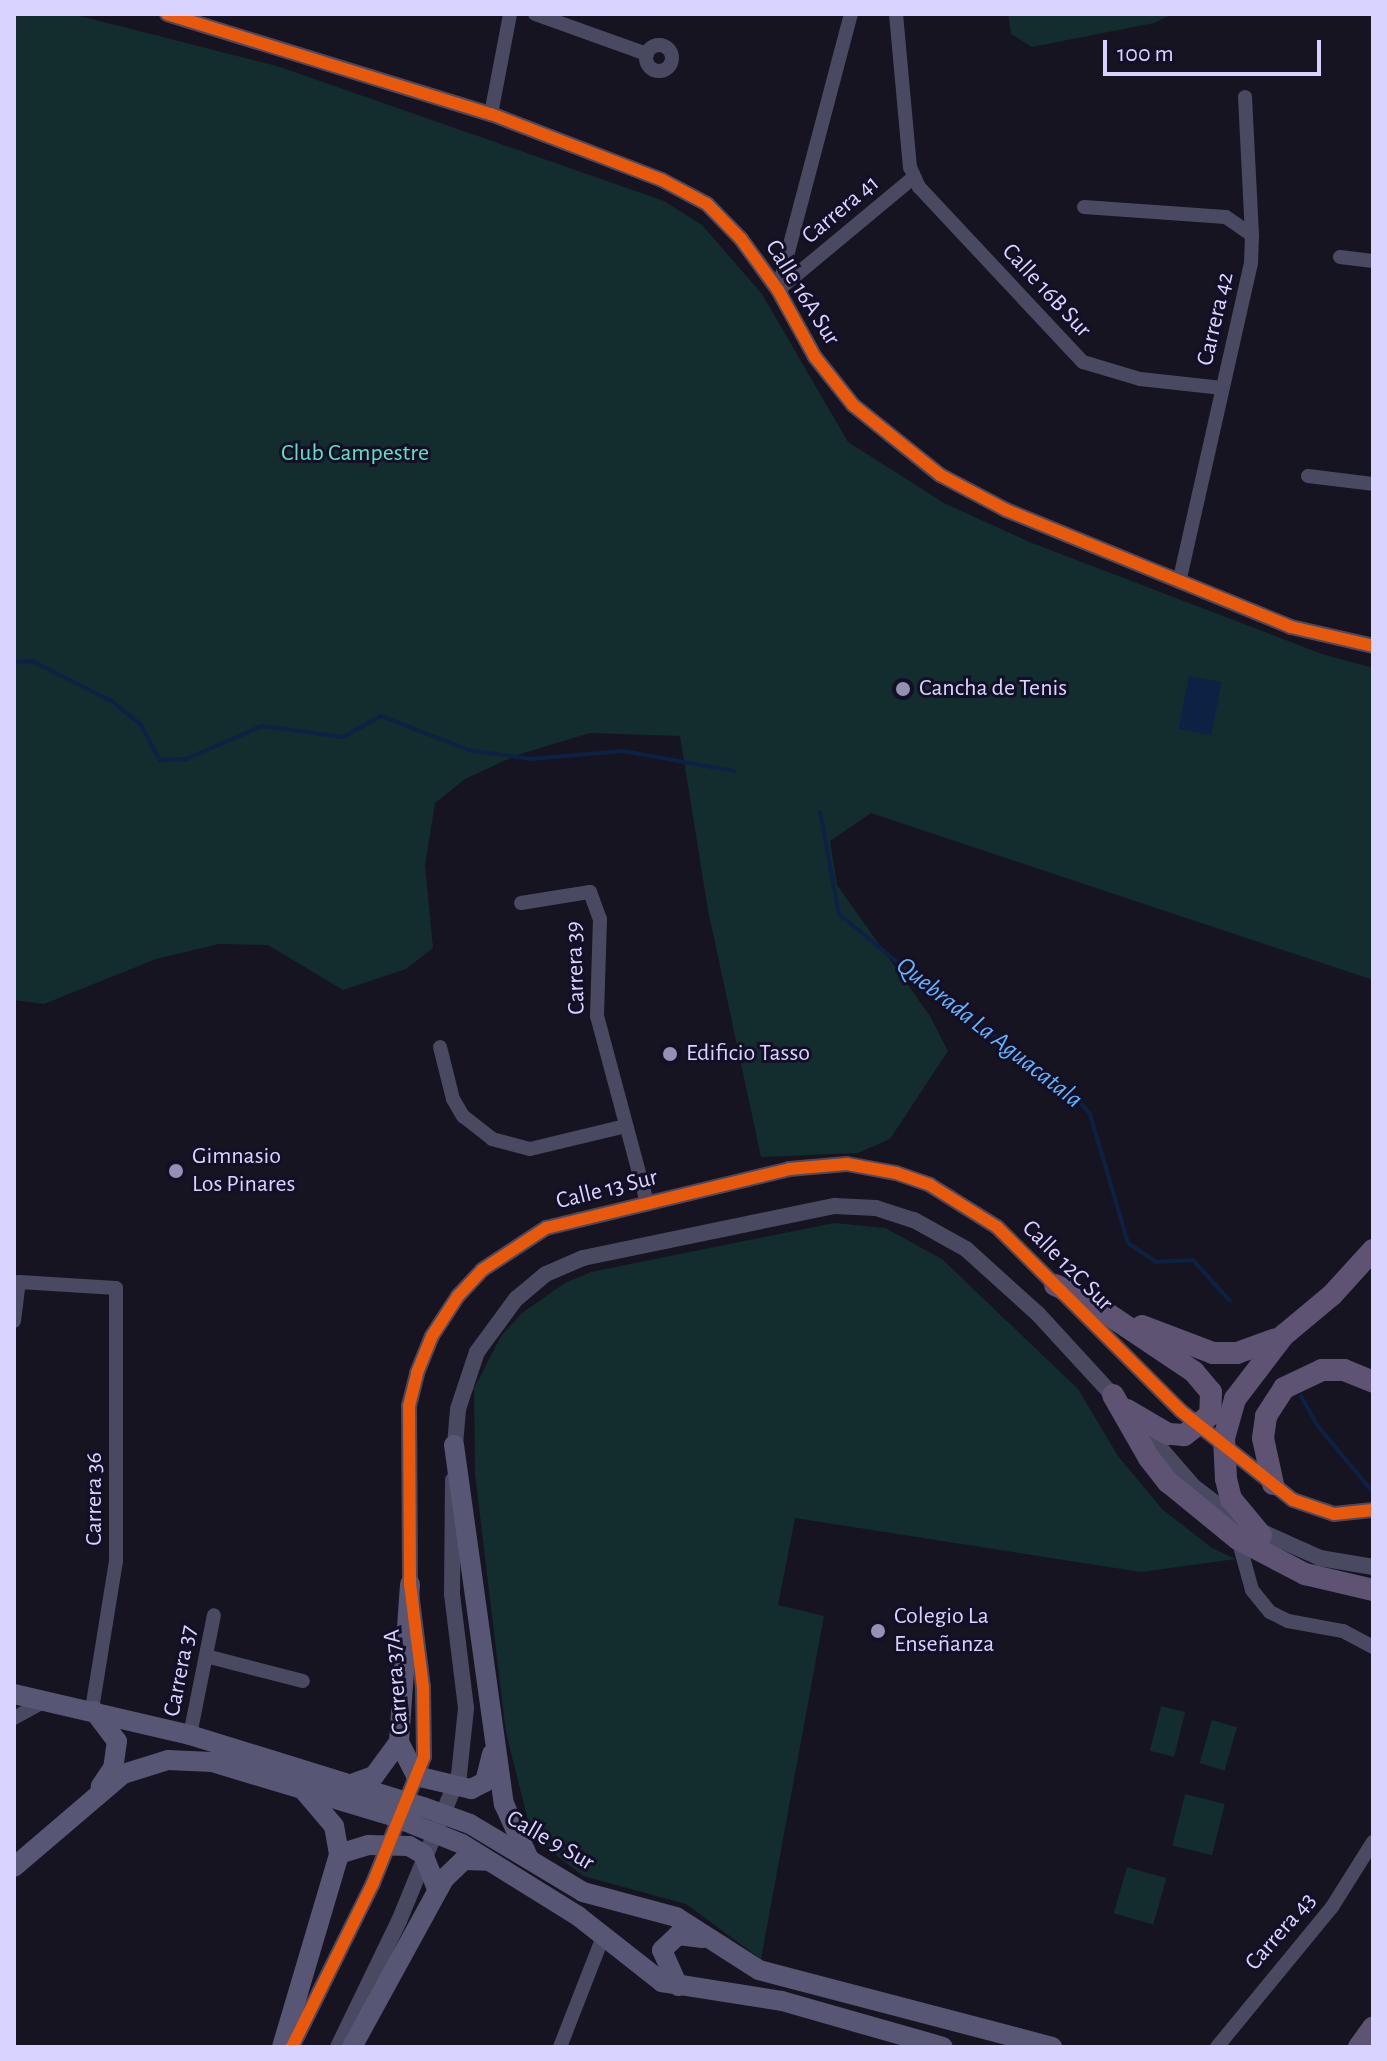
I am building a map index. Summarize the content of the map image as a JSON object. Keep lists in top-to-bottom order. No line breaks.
{"streets":{"main road":["Calle 9 Sur"],"street":["Carrera 41","Calle 16B Sur","Calle 16A Sur","Carrera 42","Carrera 39","Calle 13 Sur","Calle 12C Sur","Carrera 36","Carrera 37","Carrera 37A","Carrera 43"]},"crossings":[["Carrera 41","Calle 16B Sur"],["Carrera 41","Calle 16A Sur"],["Calle 16B Sur","Carrera 42"],["Calle 16A Sur","Carrera 42"],["Carrera 39","Calle 13 Sur"],["Calle 13 Sur","Calle 12C Sur"],["Calle 13 Sur","Carrera 37A"],["Carrera 36","Calle 9 Sur"],["Carrera 37","Calle 9 Sur"]],"water":["Quebrada La Aguacatala"],"parks":["Club Campestre"],"places":["Cancha de Tenis","Edificio Tasso","Gimnasio Los Pinares","Colegio La Enseñanza"],"scale_bar":"100 m"}
